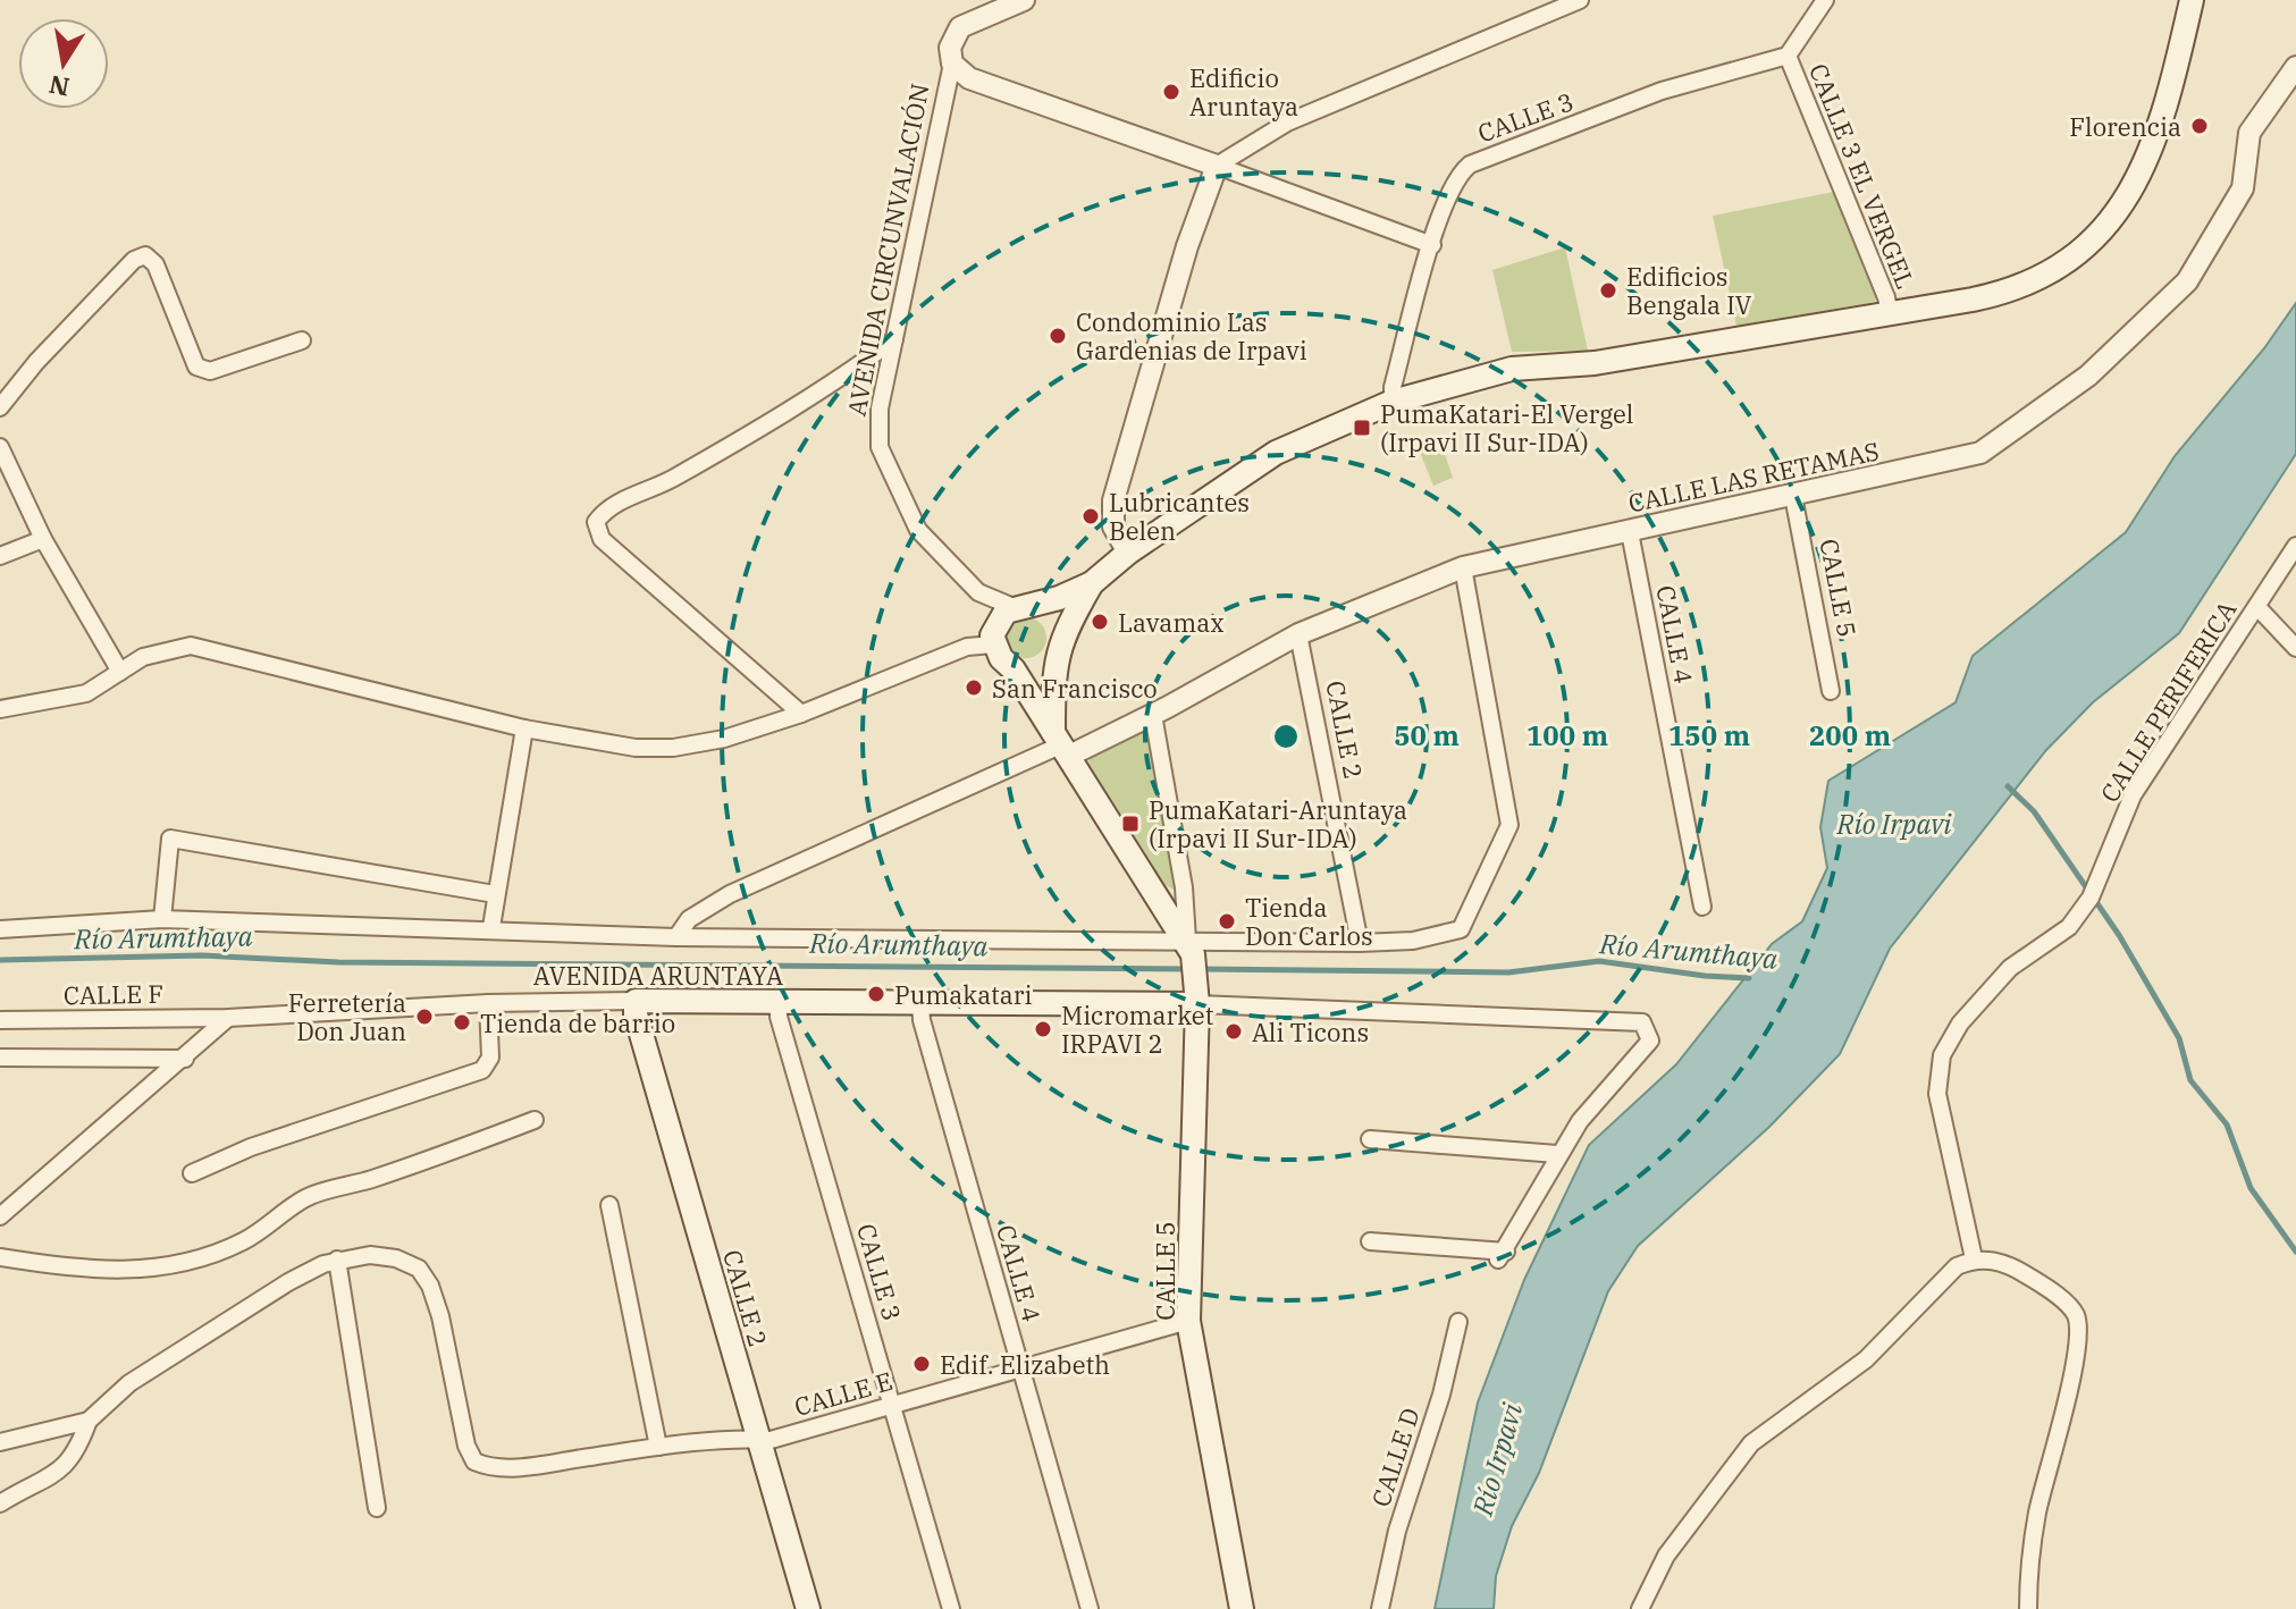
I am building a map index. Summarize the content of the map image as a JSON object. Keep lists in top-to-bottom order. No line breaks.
{"streets":{"main road":["CALLE 5","CALLE 2","AVENIDA ARUNTAYA"],"street":["CALLE 3","CALLE 3 EL VERGEL","AVENIDA CIRCUNVALACIÓN","CALLE LAS RETAMAS","CALLE 4","CALLE PERIFERICA","CALLE F","CALLE E","CALLE D"]},"crossings":[["CALLE 3","CALLE 3 EL VERGEL"],["CALLE 3","AVENIDA ARUNTAYA"],["CALLE 3","CALLE E"],["CALLE LAS RETAMAS","CALLE 5"],["CALLE LAS RETAMAS","CALLE 4"],["CALLE LAS RETAMAS","CALLE 2"],["CALLE 5","AVENIDA ARUNTAYA"],["CALLE 5","CALLE E"],["CALLE 4","AVENIDA ARUNTAYA"],["CALLE 4","CALLE E"],["CALLE 2","AVENIDA ARUNTAYA"],["CALLE 2","CALLE E"],["AVENIDA ARUNTAYA","CALLE F"]],"water":["Río Irpavi","Río Arumthaya"],"places":{"other":["Edificio Aruntaya","Florencia","Edificios Bengala IV","Condominio Las Gardenias de Irpavi","Lubricantes Belen","Lavamax","San Francisco","Tienda Don Carlos","Pumakatari","Ferretería Don Juan","Tienda de barrio","Micromarket IRPAVI 2","Ali Ticons","Edif. Elizabeth"],"transit":["PumaKatari-El Vergel (Irpavi II Sur-IDA)","PumaKatari-Aruntaya (Irpavi II Sur-IDA)"]},"north":"bottom","rings":["50 m","100 m","150 m","200 m"]}
